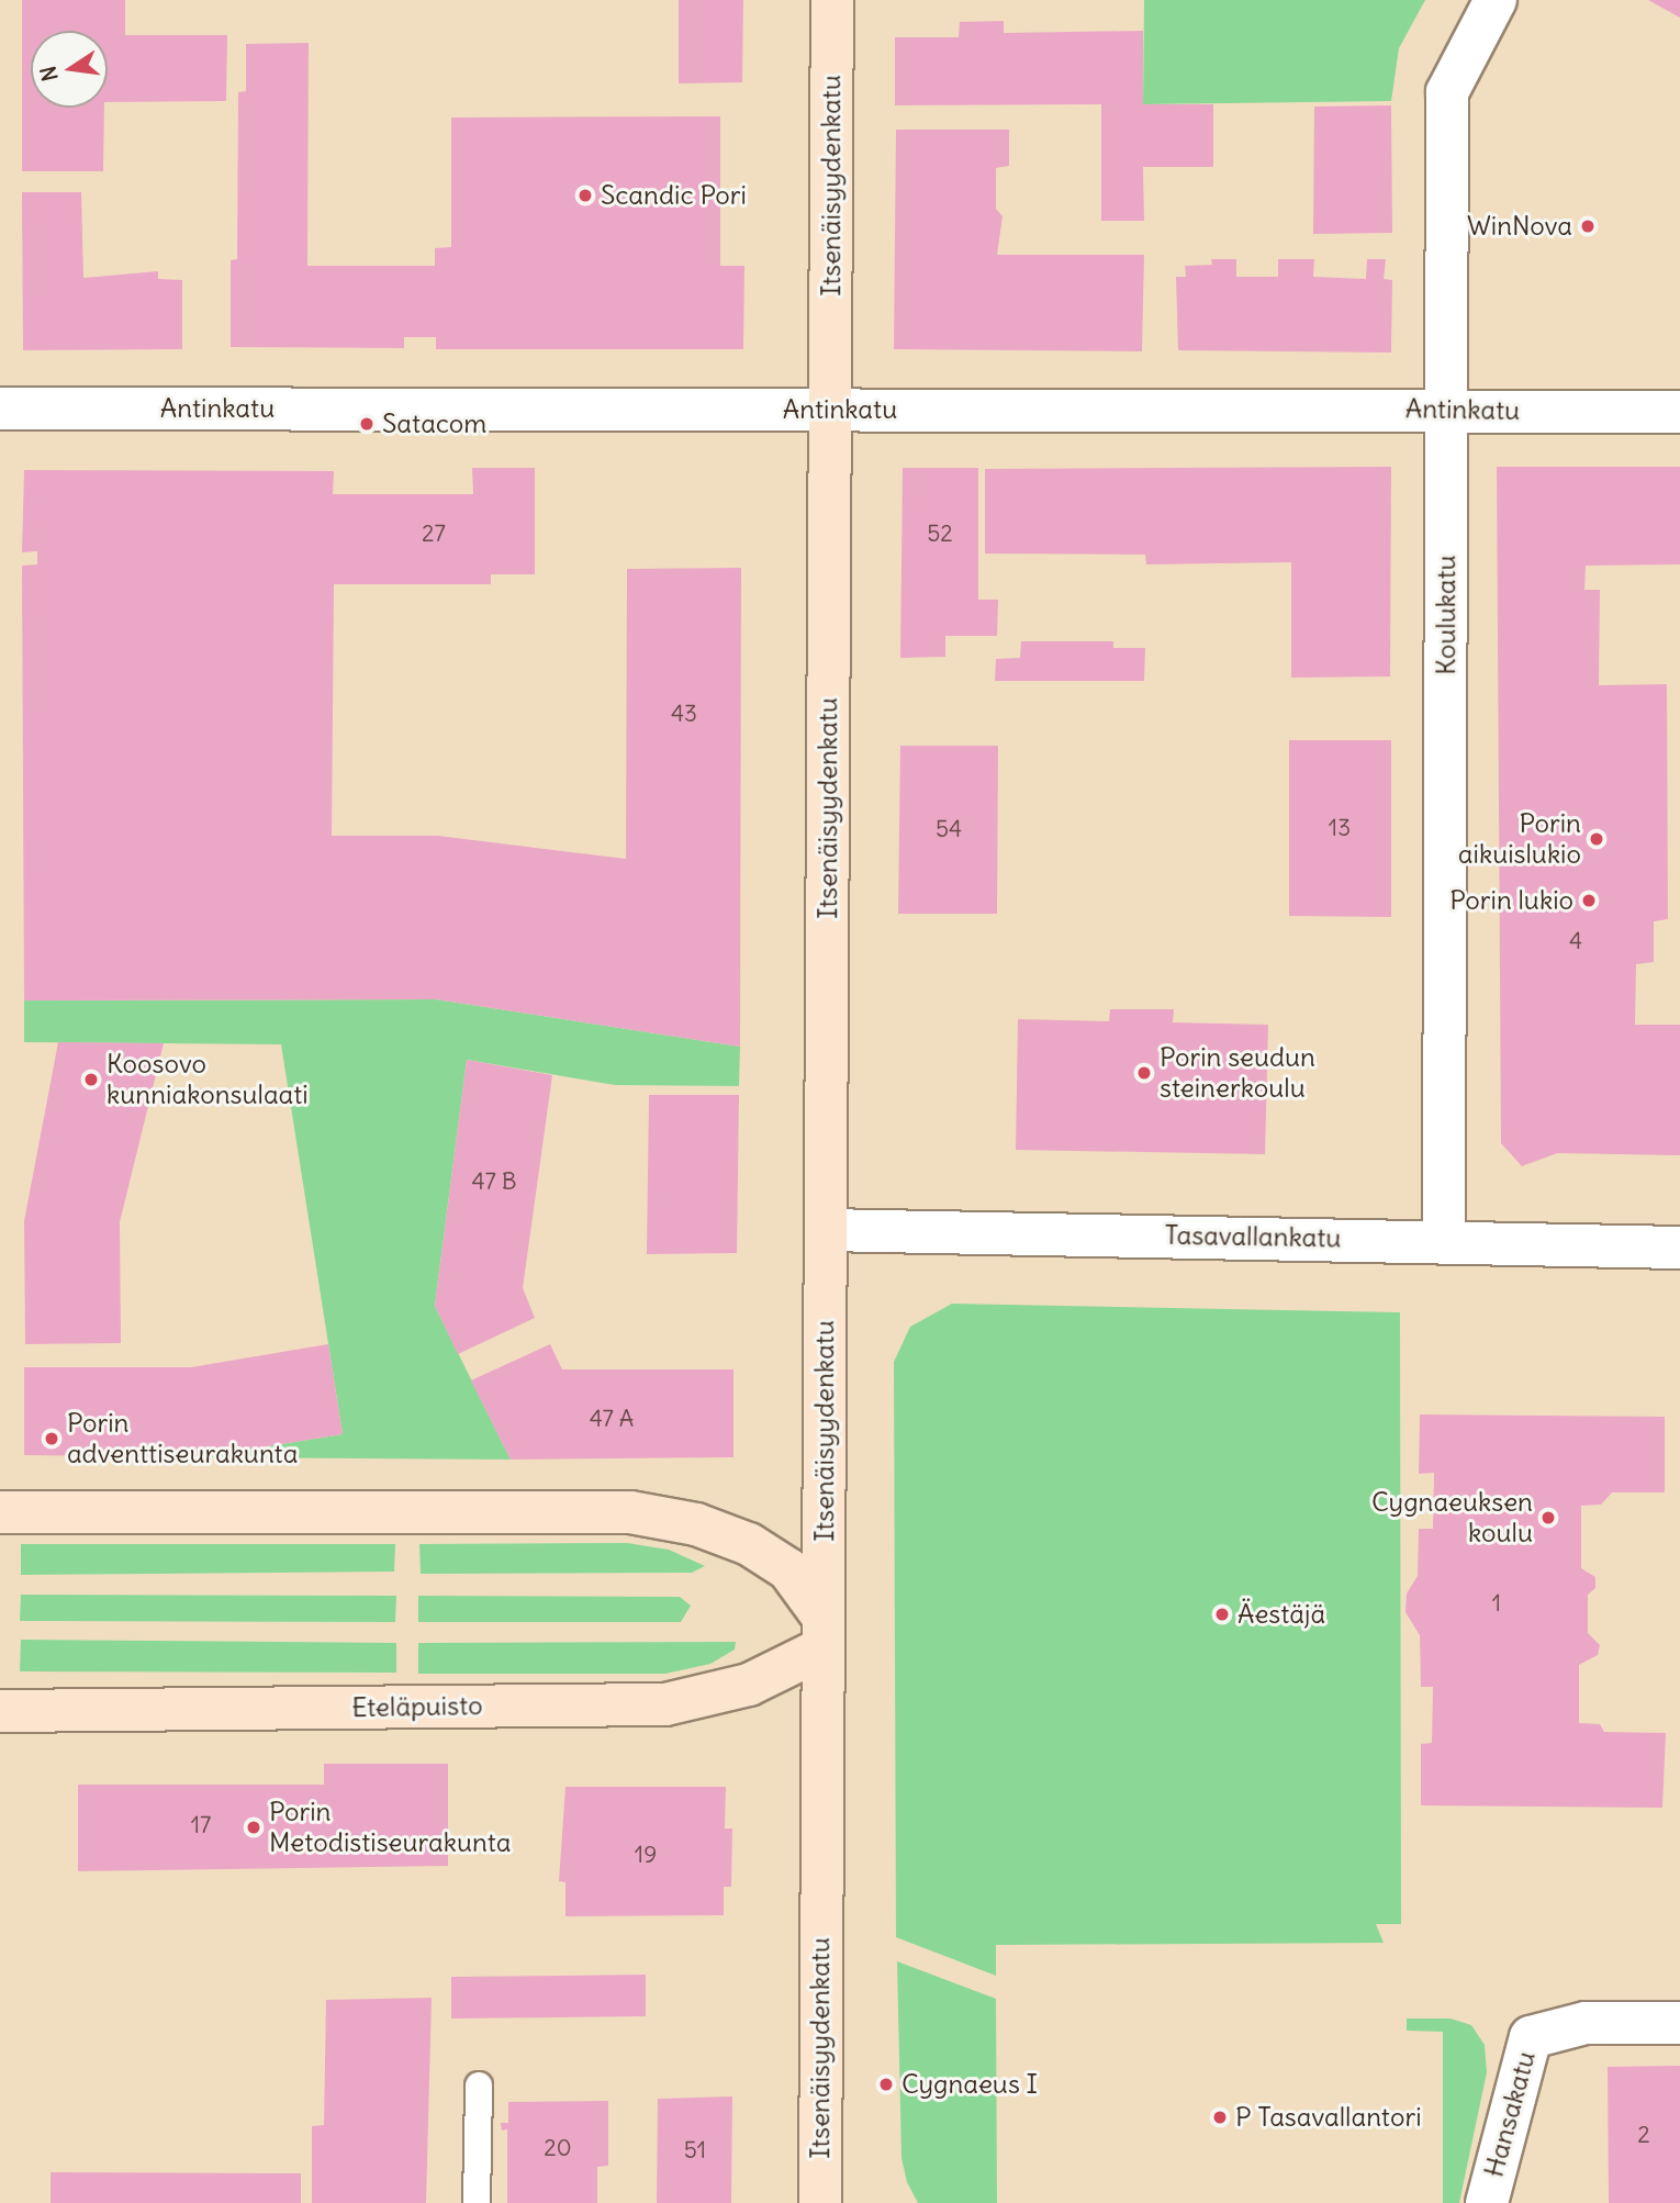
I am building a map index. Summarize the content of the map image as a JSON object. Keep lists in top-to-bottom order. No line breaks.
{"streets":{"main road":["Itsenäisyydenkatu","Eteläpuisto"],"street":["Antinkatu","Koulukatu","Tasavallankatu","Hansakatu"]},"crossings":[["Itsenäisyydenkatu","Antinkatu"],["Itsenäisyydenkatu","Tasavallankatu"],["Itsenäisyydenkatu","Eteläpuisto"],["Antinkatu","Koulukatu"],["Koulukatu","Tasavallankatu"]],"places":["Scandic Pori","WinNova","Satacom","Porin aikuislukio","Porin lukio","Porin seudun steinerkoulu","Koosovo kunniakonsulaati","Porin adventtiseurakunta","Cygnaeuksen koulu","Äestäjä","Porin Metodistiseurakunta","Cygnaeus I","P Tasavallantori"],"house_numbers":["27","52","43","13","54","4","47 B","47 A","1","17","19","2","20","51"],"north":"left"}
